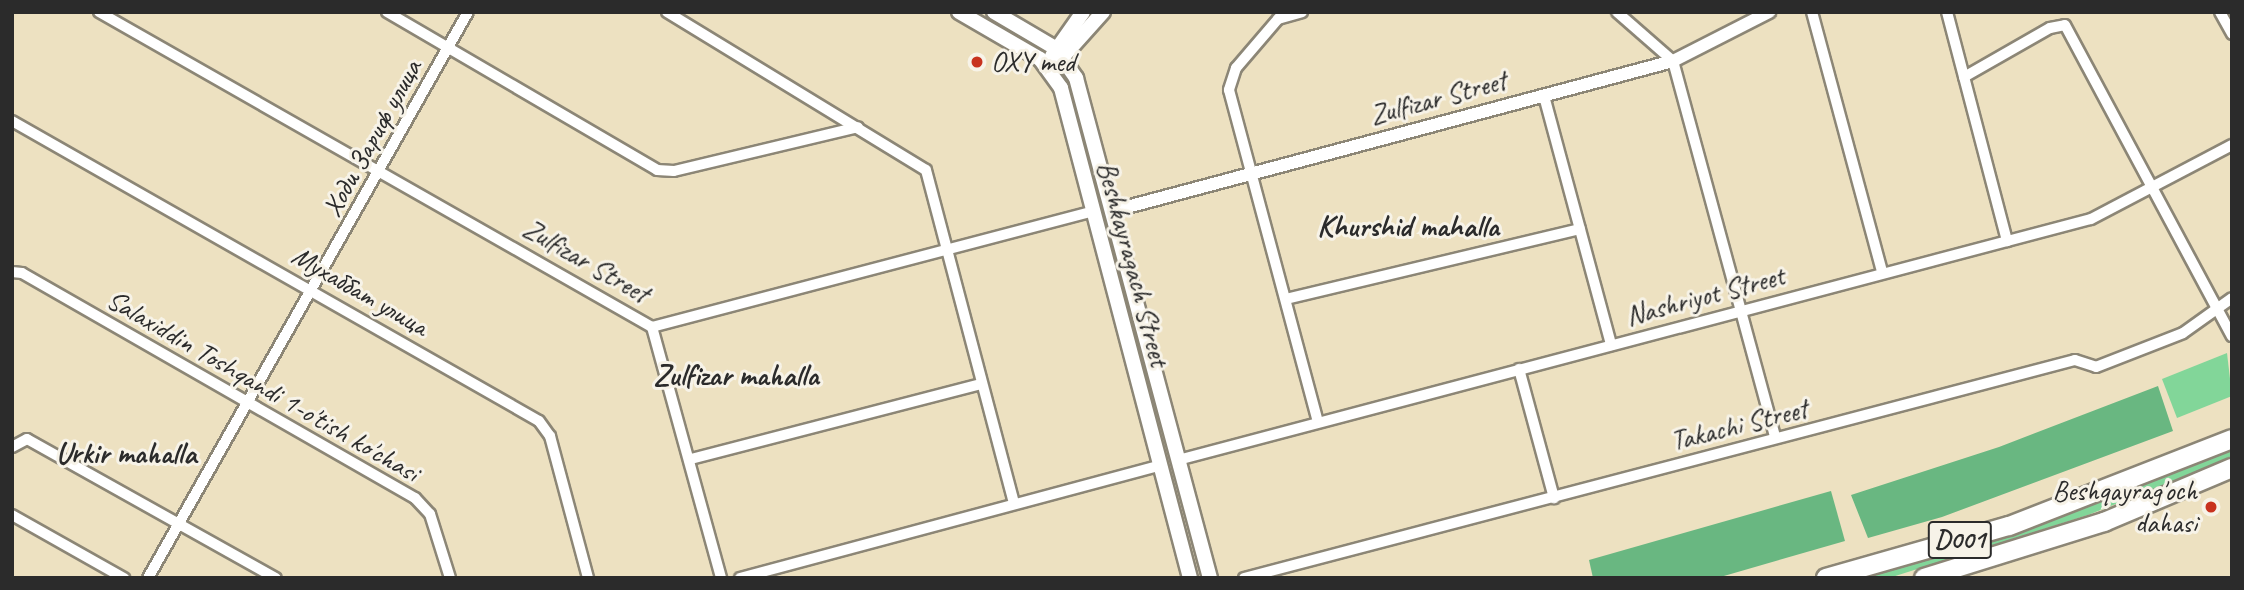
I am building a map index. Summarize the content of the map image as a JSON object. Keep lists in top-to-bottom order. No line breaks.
{"streets":{"highway":["D001"],"main road":["Beshkayragach Street"],"street":["Zulfizar Street","Ходи Зариф улица","Мухаббат улица","Nashriyot Street","Salaxiddin Toshqandi 1-o'tish ko'chasi","Takachi Street"]},"crossings":[["Zulfizar Street","Ходи Зариф улица"],["Zulfizar Street","Beshkayragach Street"],["Ходи Зариф улица","Мухаббат улица"],["Ходи Зариф улица","Salaxiddin Toshqandi 1-o'tish ko'chasi"],["Beshkayragach Street","Nashriyot Street"]],"districts":["Khurshid mahalla","Zulfizar mahalla","Urkir mahalla"],"places":["OXY med","Beshqayrag'och dahasi"]}
